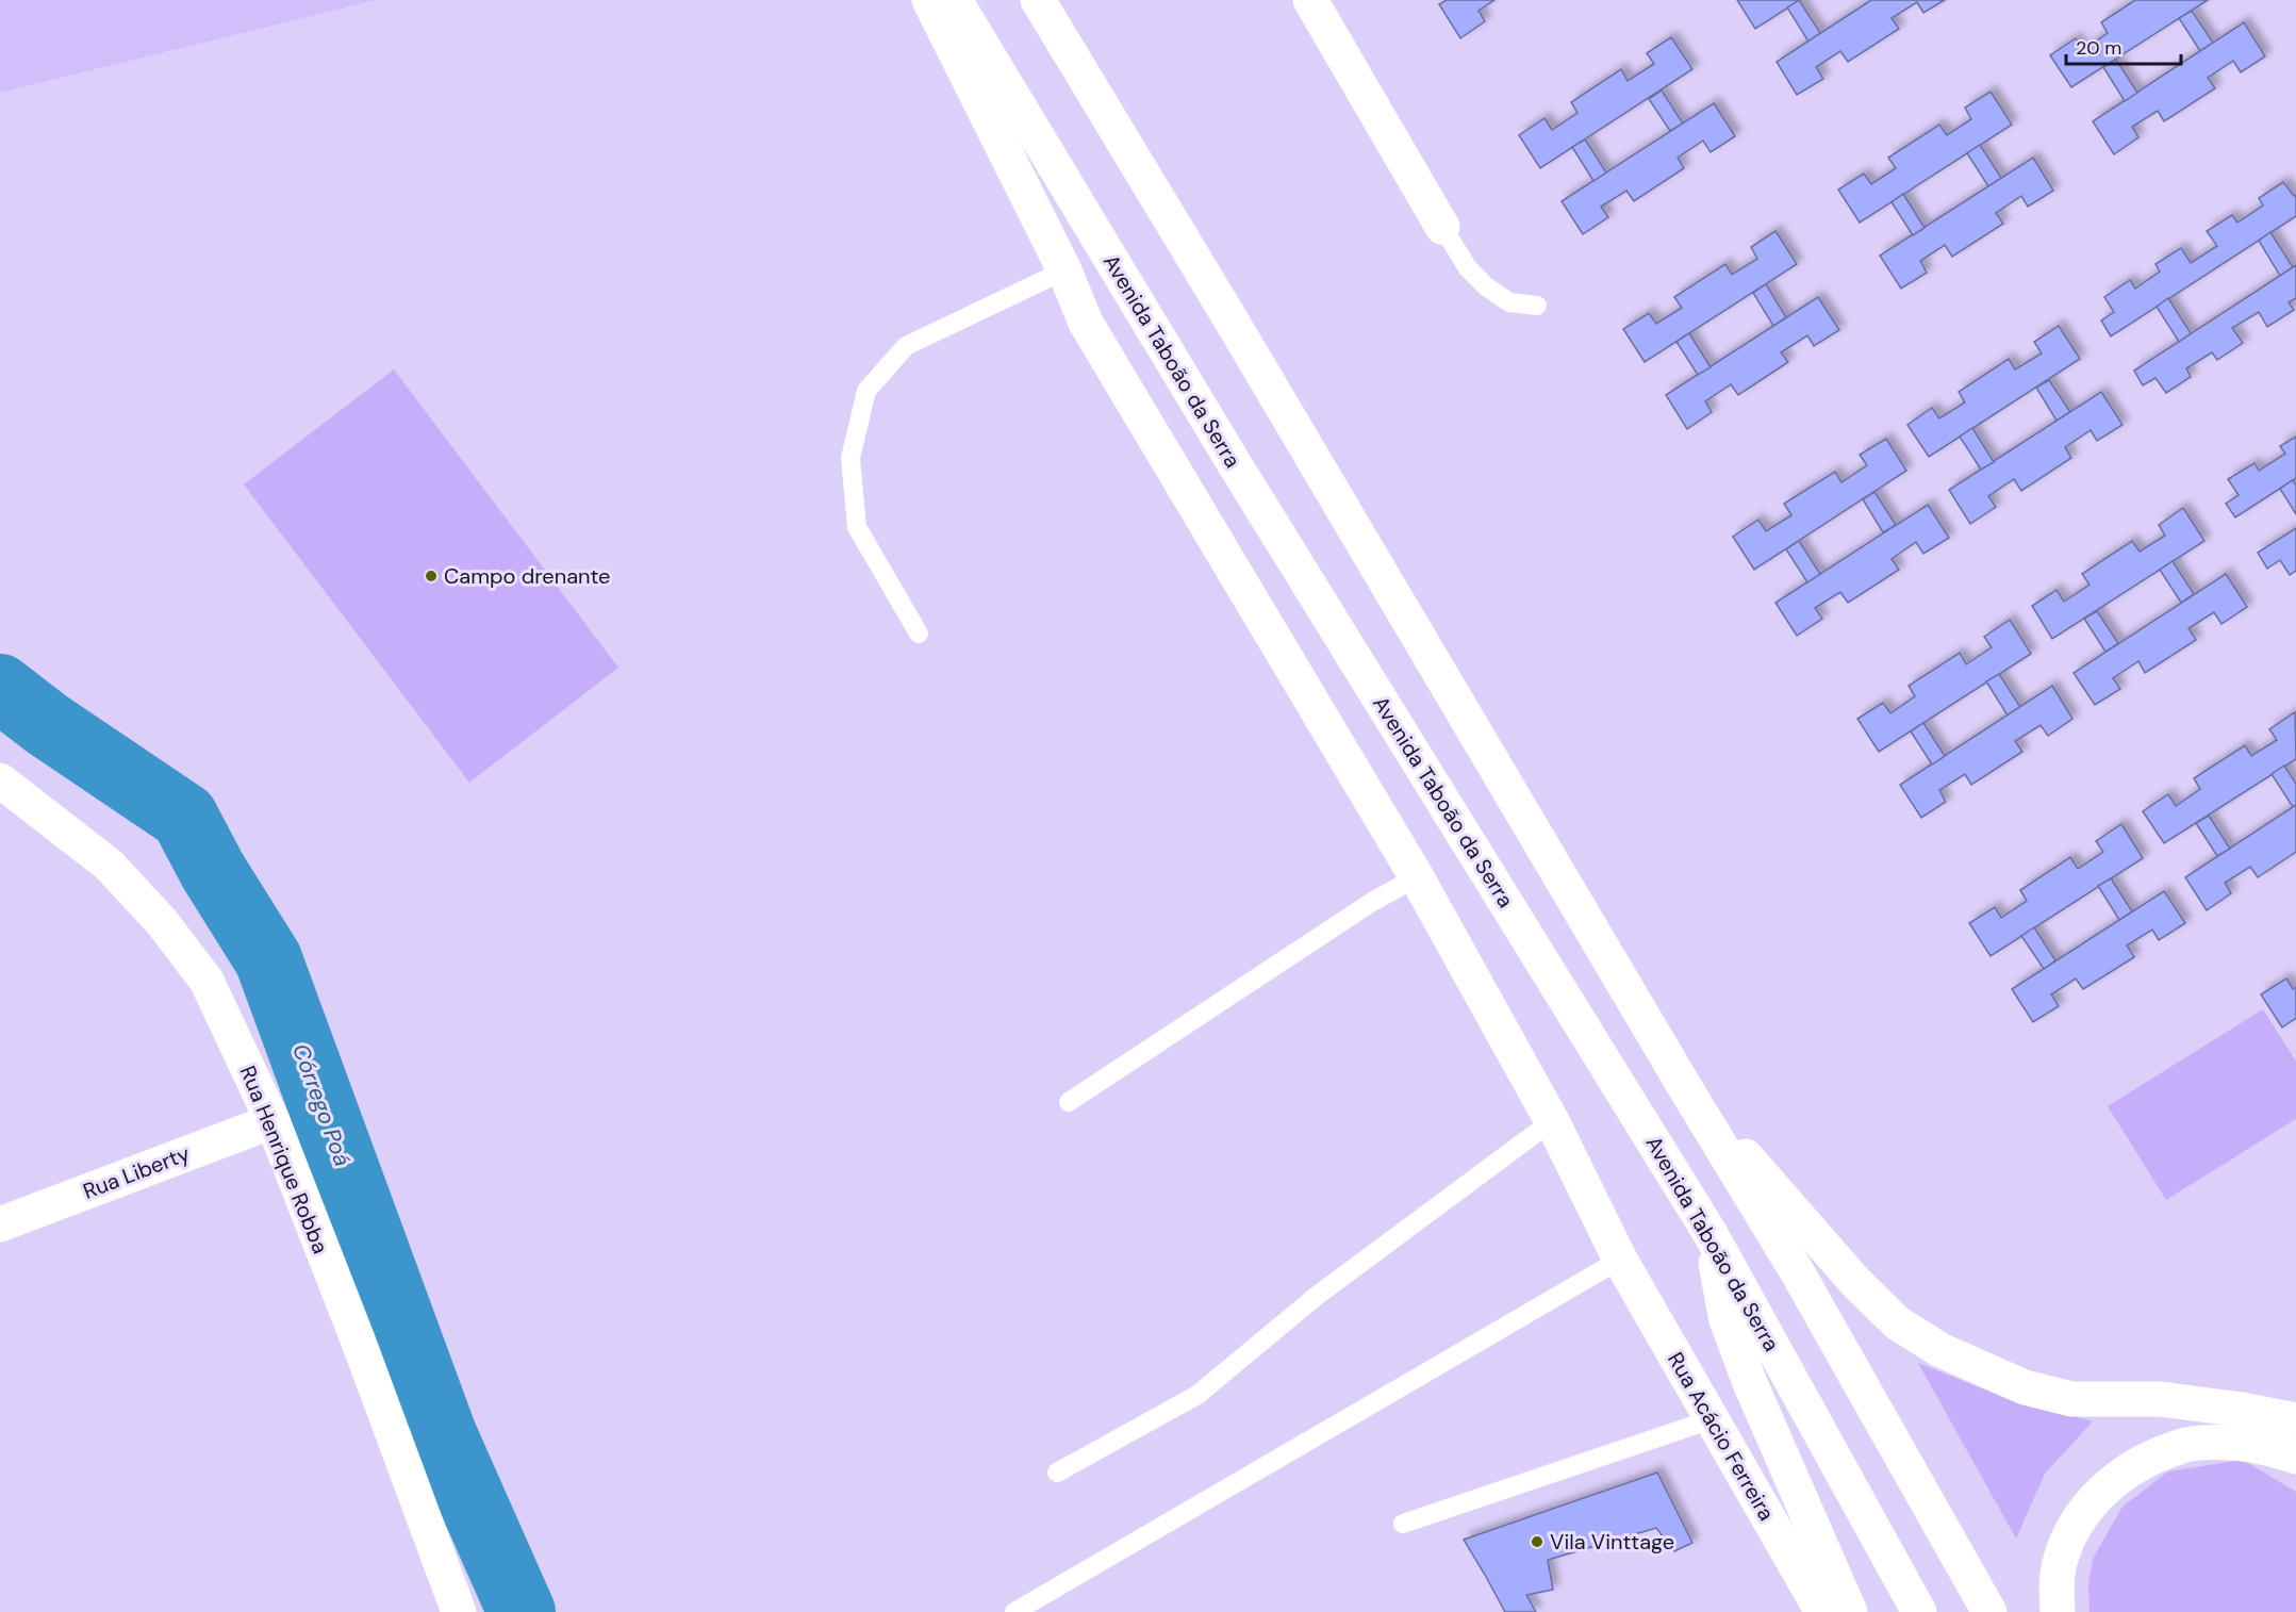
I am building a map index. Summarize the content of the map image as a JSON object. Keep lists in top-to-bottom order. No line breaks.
{"streets":{"main road":["Avenida Taboão da Serra","Rua Henrique Robba","Rua Liberty","Rua Acácio Ferreira"]},"crossings":[["Rua Henrique Robba","Rua Liberty"]],"water":["Córrego Poá"],"places":["Campo drenante","Vila Vinttage"],"scale_bar":"20 m"}
